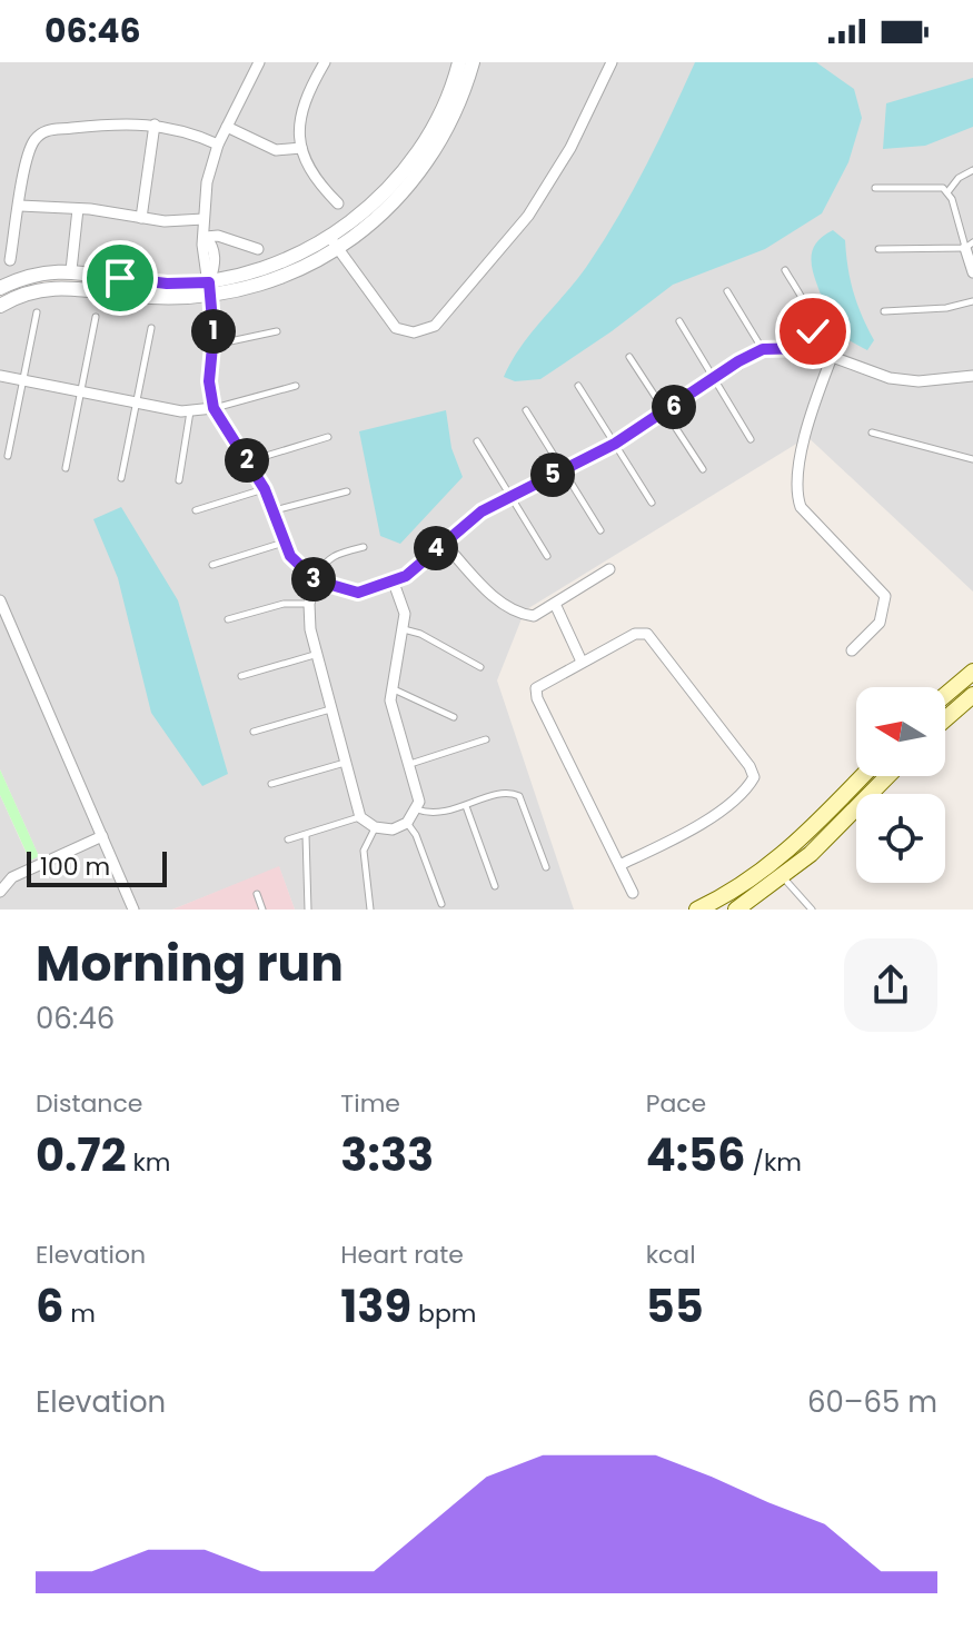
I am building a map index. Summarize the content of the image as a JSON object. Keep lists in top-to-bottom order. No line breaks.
{"scale_bar":"100 m","north":"left","page":{"status":"06:46","pins":["1","6","2","5","4","3"],"scale":"100 m","heading":["Morning run","06:46"],"stats":[["Distance","0.72 km"],["Time","3:33"],["Pace","4:56 /km"],["Elevation","6 m"],["Heart rate","139 bpm"],["kcal","55"]],"chart":["Elevation","60–65 m"]}}
